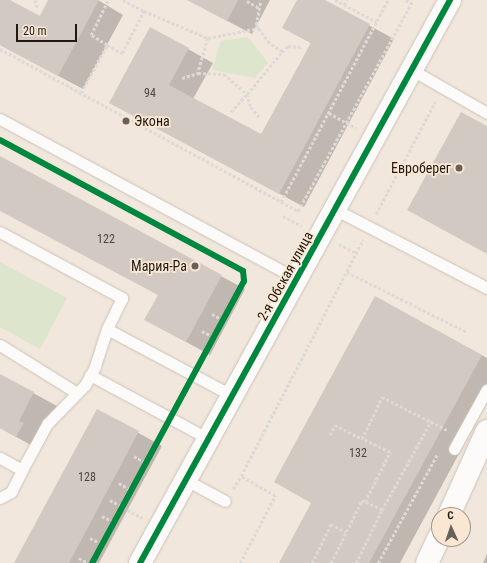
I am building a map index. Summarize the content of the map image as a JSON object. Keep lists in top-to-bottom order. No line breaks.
{"streets":{"street":["2-я Обская улица"]},"places":["Экона","Евроберег","Мария-Ра"],"house_numbers":["94","122","132","128"],"scale_bar":"20 m","north":"top"}
